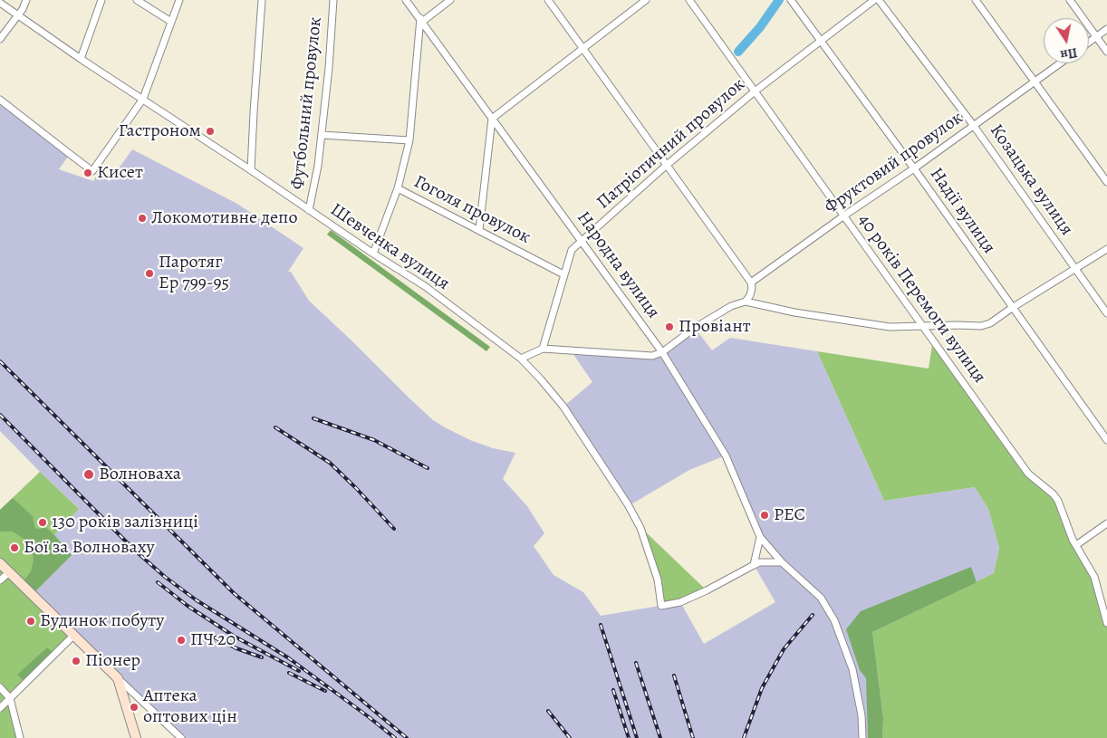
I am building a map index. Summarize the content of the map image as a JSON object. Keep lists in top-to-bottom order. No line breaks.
{"streets":{"street":["Футбольний провулок","Патріотичний провулок","Фруктовий провулок","Козацька вулиця","Гоголя провулок","Надії вулиця","Шевченка вулиця","Народна вулиця","40 років Перемоги вулиця"]},"crossings":[["Футбольний провулок","Шевченка вулиця"],["Патріотичний провулок","Гоголя провулок"],["Патріотичний провулок","Надії вулиця"],["Патріотичний провулок","Народна вулиця"],["Патріотичний провулок","40 років Перемоги вулиця"],["Фруктовий провулок","Козацька вулиця"],["Фруктовий провулок","Надії вулиця"],["Фруктовий провулок","40 років Перемоги вулиця"],["Гоголя провулок","Народна вулиця"]],"places":["Гастроном","Кисет","Локомотивне депо","Паротяг Ер 799-95","Провіант","Волноваха","РЕС","130 років залізниці","Бої за Волноваху","Будинок побуту","ПЧ 20","Піонер","Аптека оптових цін"],"north":"bottom"}
